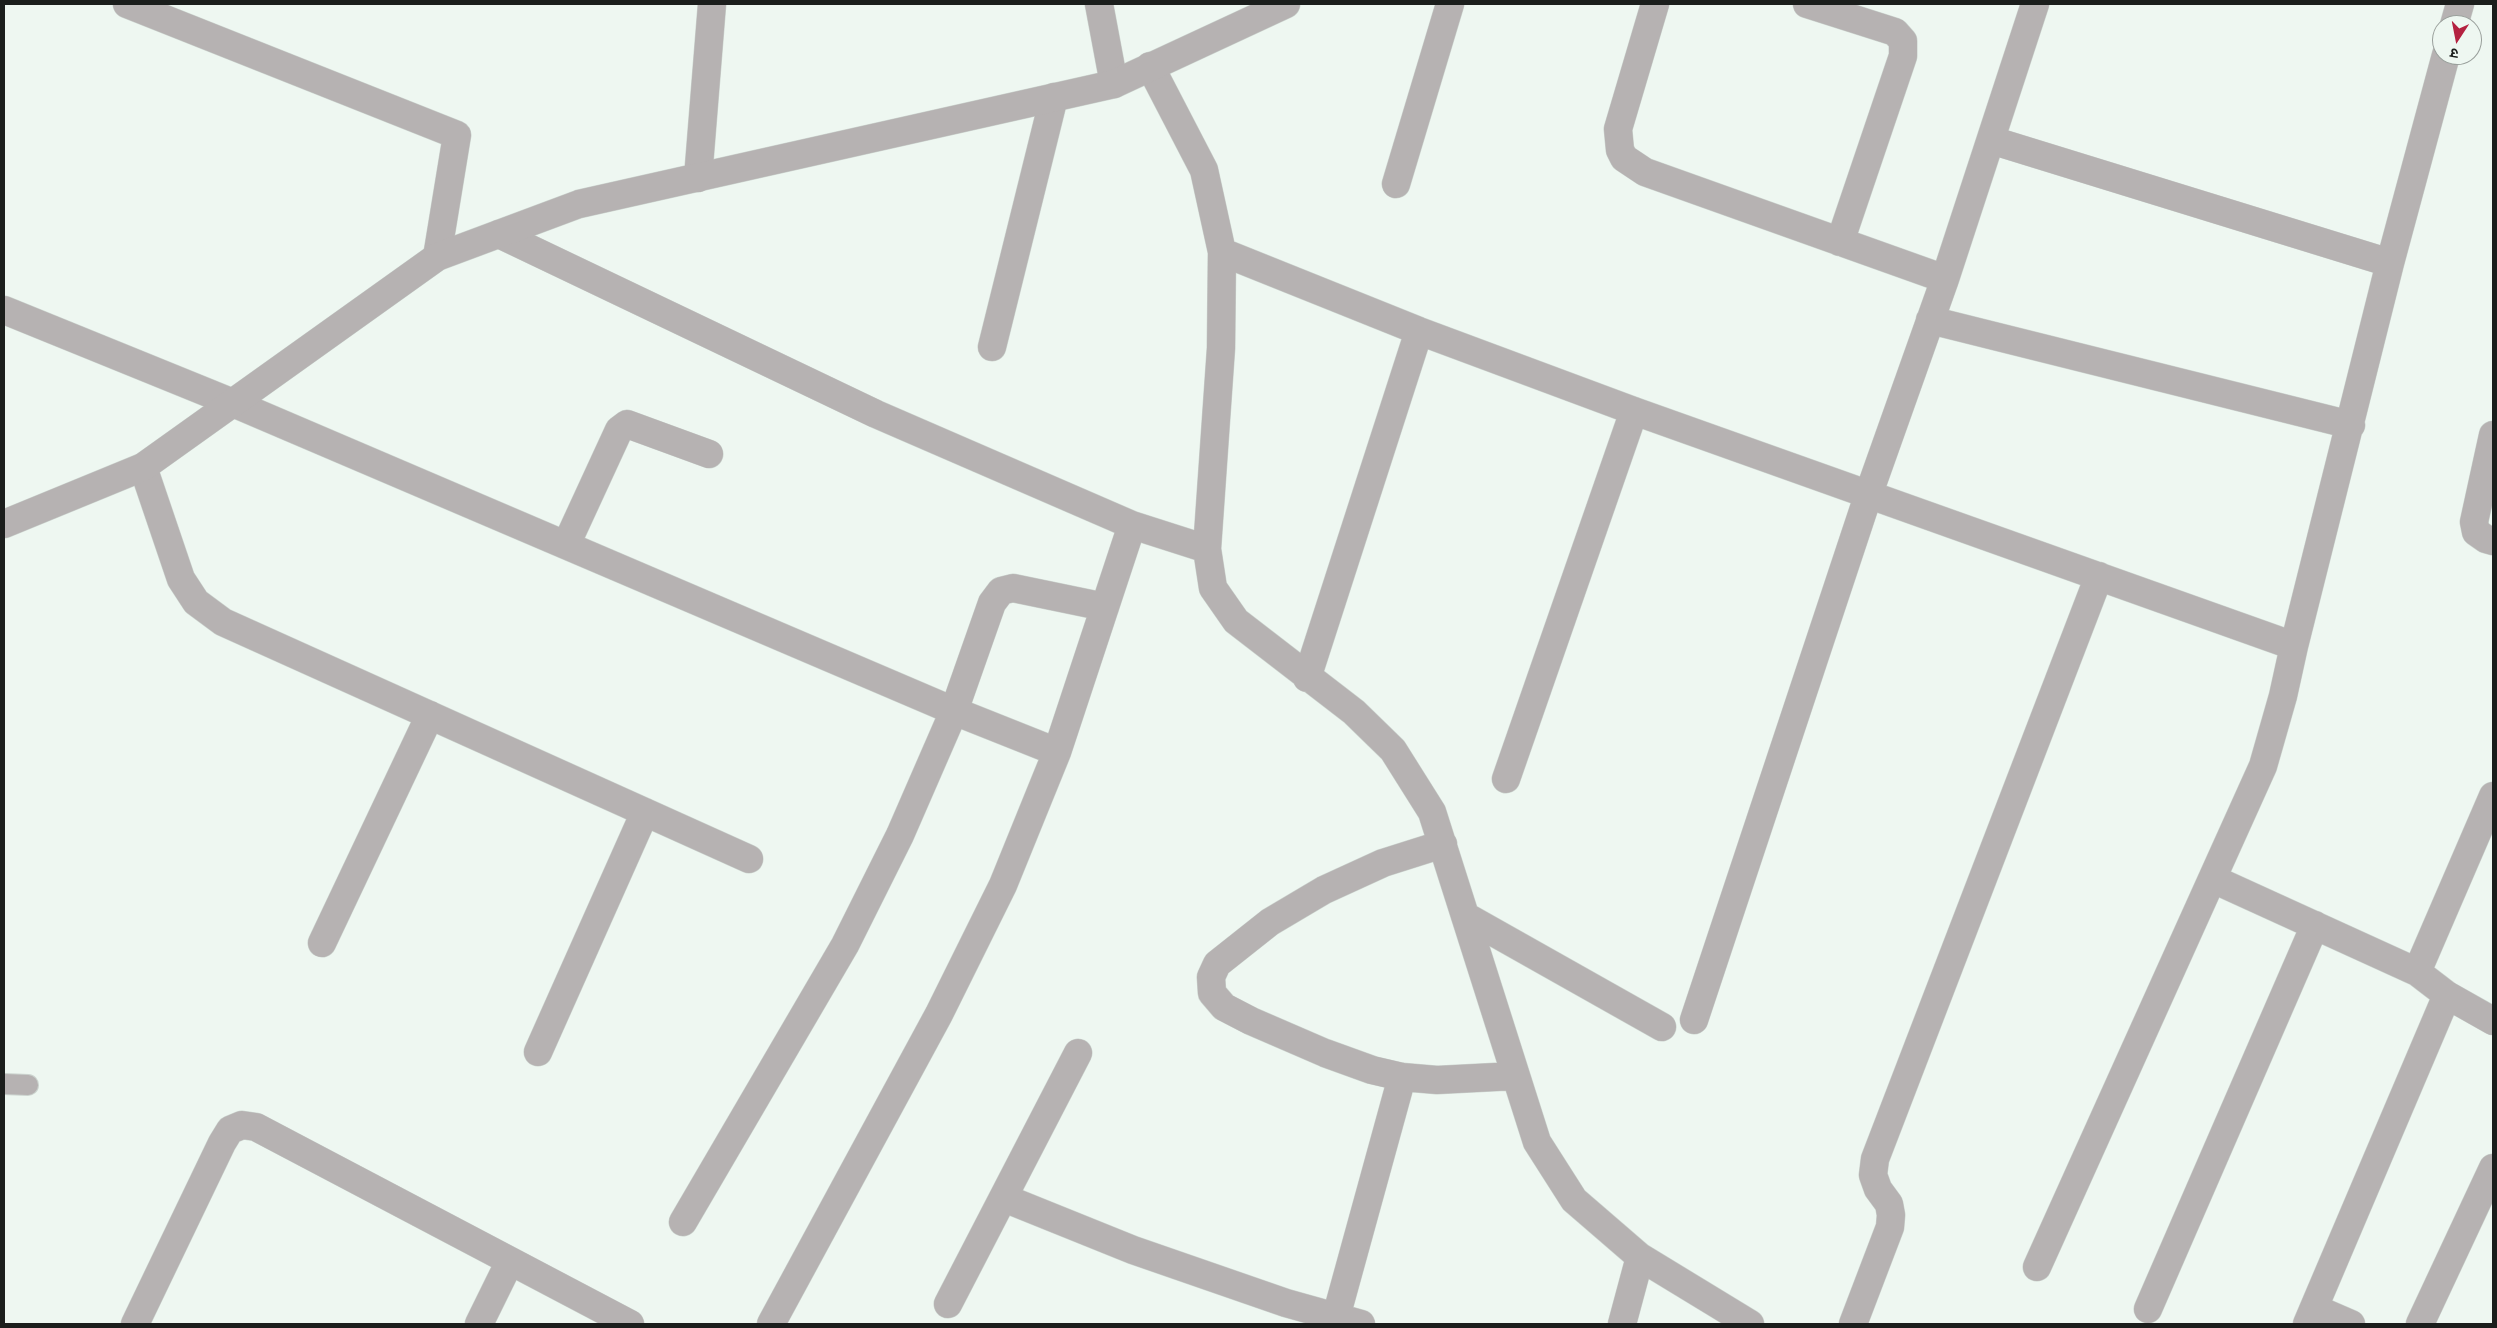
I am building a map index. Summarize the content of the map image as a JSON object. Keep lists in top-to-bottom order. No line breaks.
{"north":"bottom"}
